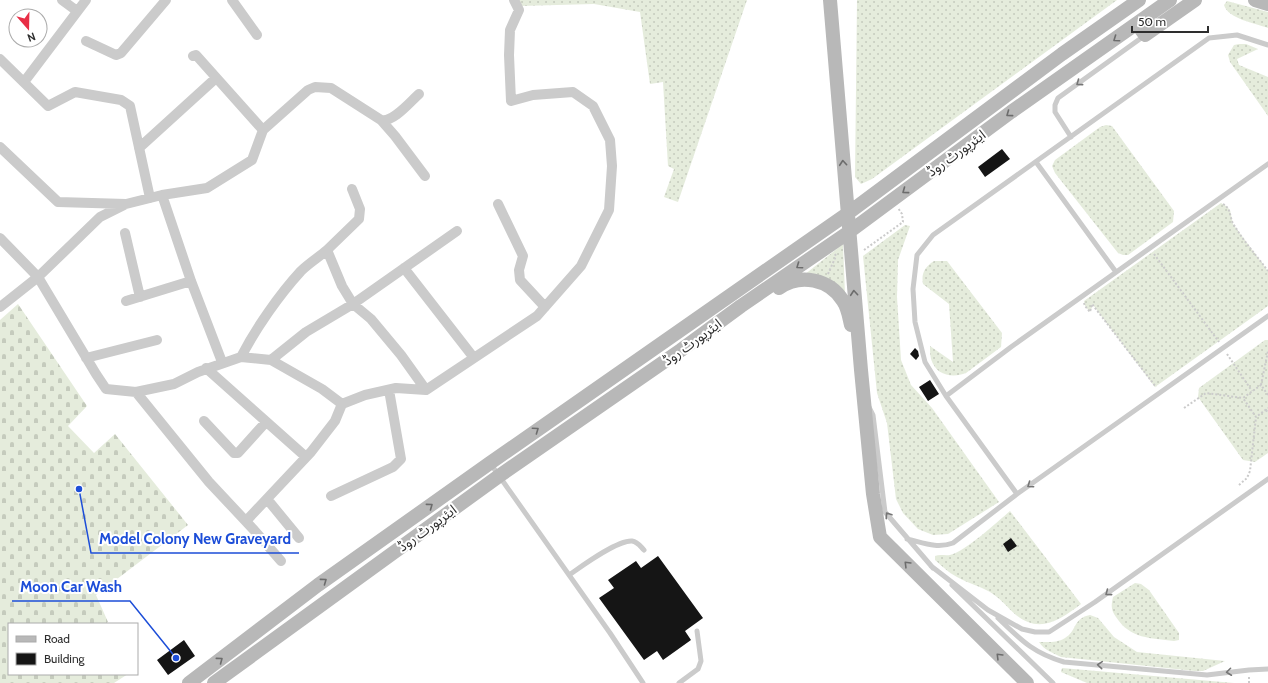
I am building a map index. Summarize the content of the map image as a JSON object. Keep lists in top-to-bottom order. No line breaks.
{"streets":{"main road":["ایئرپورٹ روڈ"]},"places":["Model Colony New Graveyard","Moon Car Wash"],"legend":["Road","Building"],"scale_bar":"50 m","north":"bottom"}
